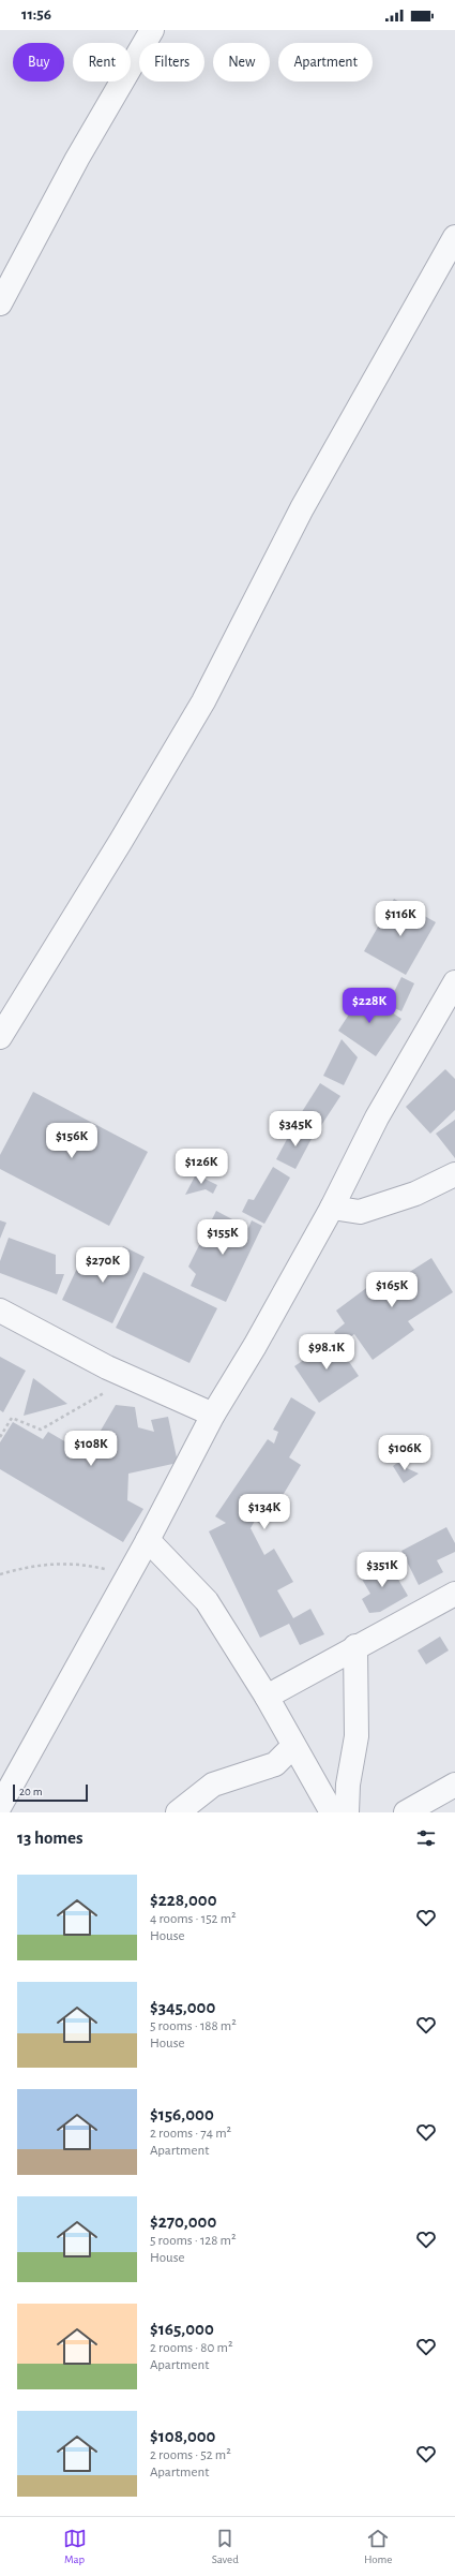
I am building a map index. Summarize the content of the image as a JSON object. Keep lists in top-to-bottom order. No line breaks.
{"scale_bar":"20 m","page":{"status":"11:56","chip":["Buy","Rent","Filters","New","Apartment"],"price":["$116K","$228K","$345K","$156K","$126K","$155K","$270K","$165K","$98.1K","$108K","$106K","$134K","$351K"],"scale":"20 m","heading":"13 homes","list":[{"name":"$228,000","note":"4 rooms · 152 m² · House"},{"name":"$345,000","note":"5 rooms · 188 m² · House"},{"name":"$156,000","note":"2 rooms · 74 m² · Apartment"},{"name":"$270,000","note":"5 rooms · 128 m² · House"},{"name":"$165,000","note":"2 rooms · 80 m² · Apartment"},{"name":"$108,000","note":"2 rooms · 52 m² · Apartment"}],"tabs":["Map","Saved","Home"]}}
